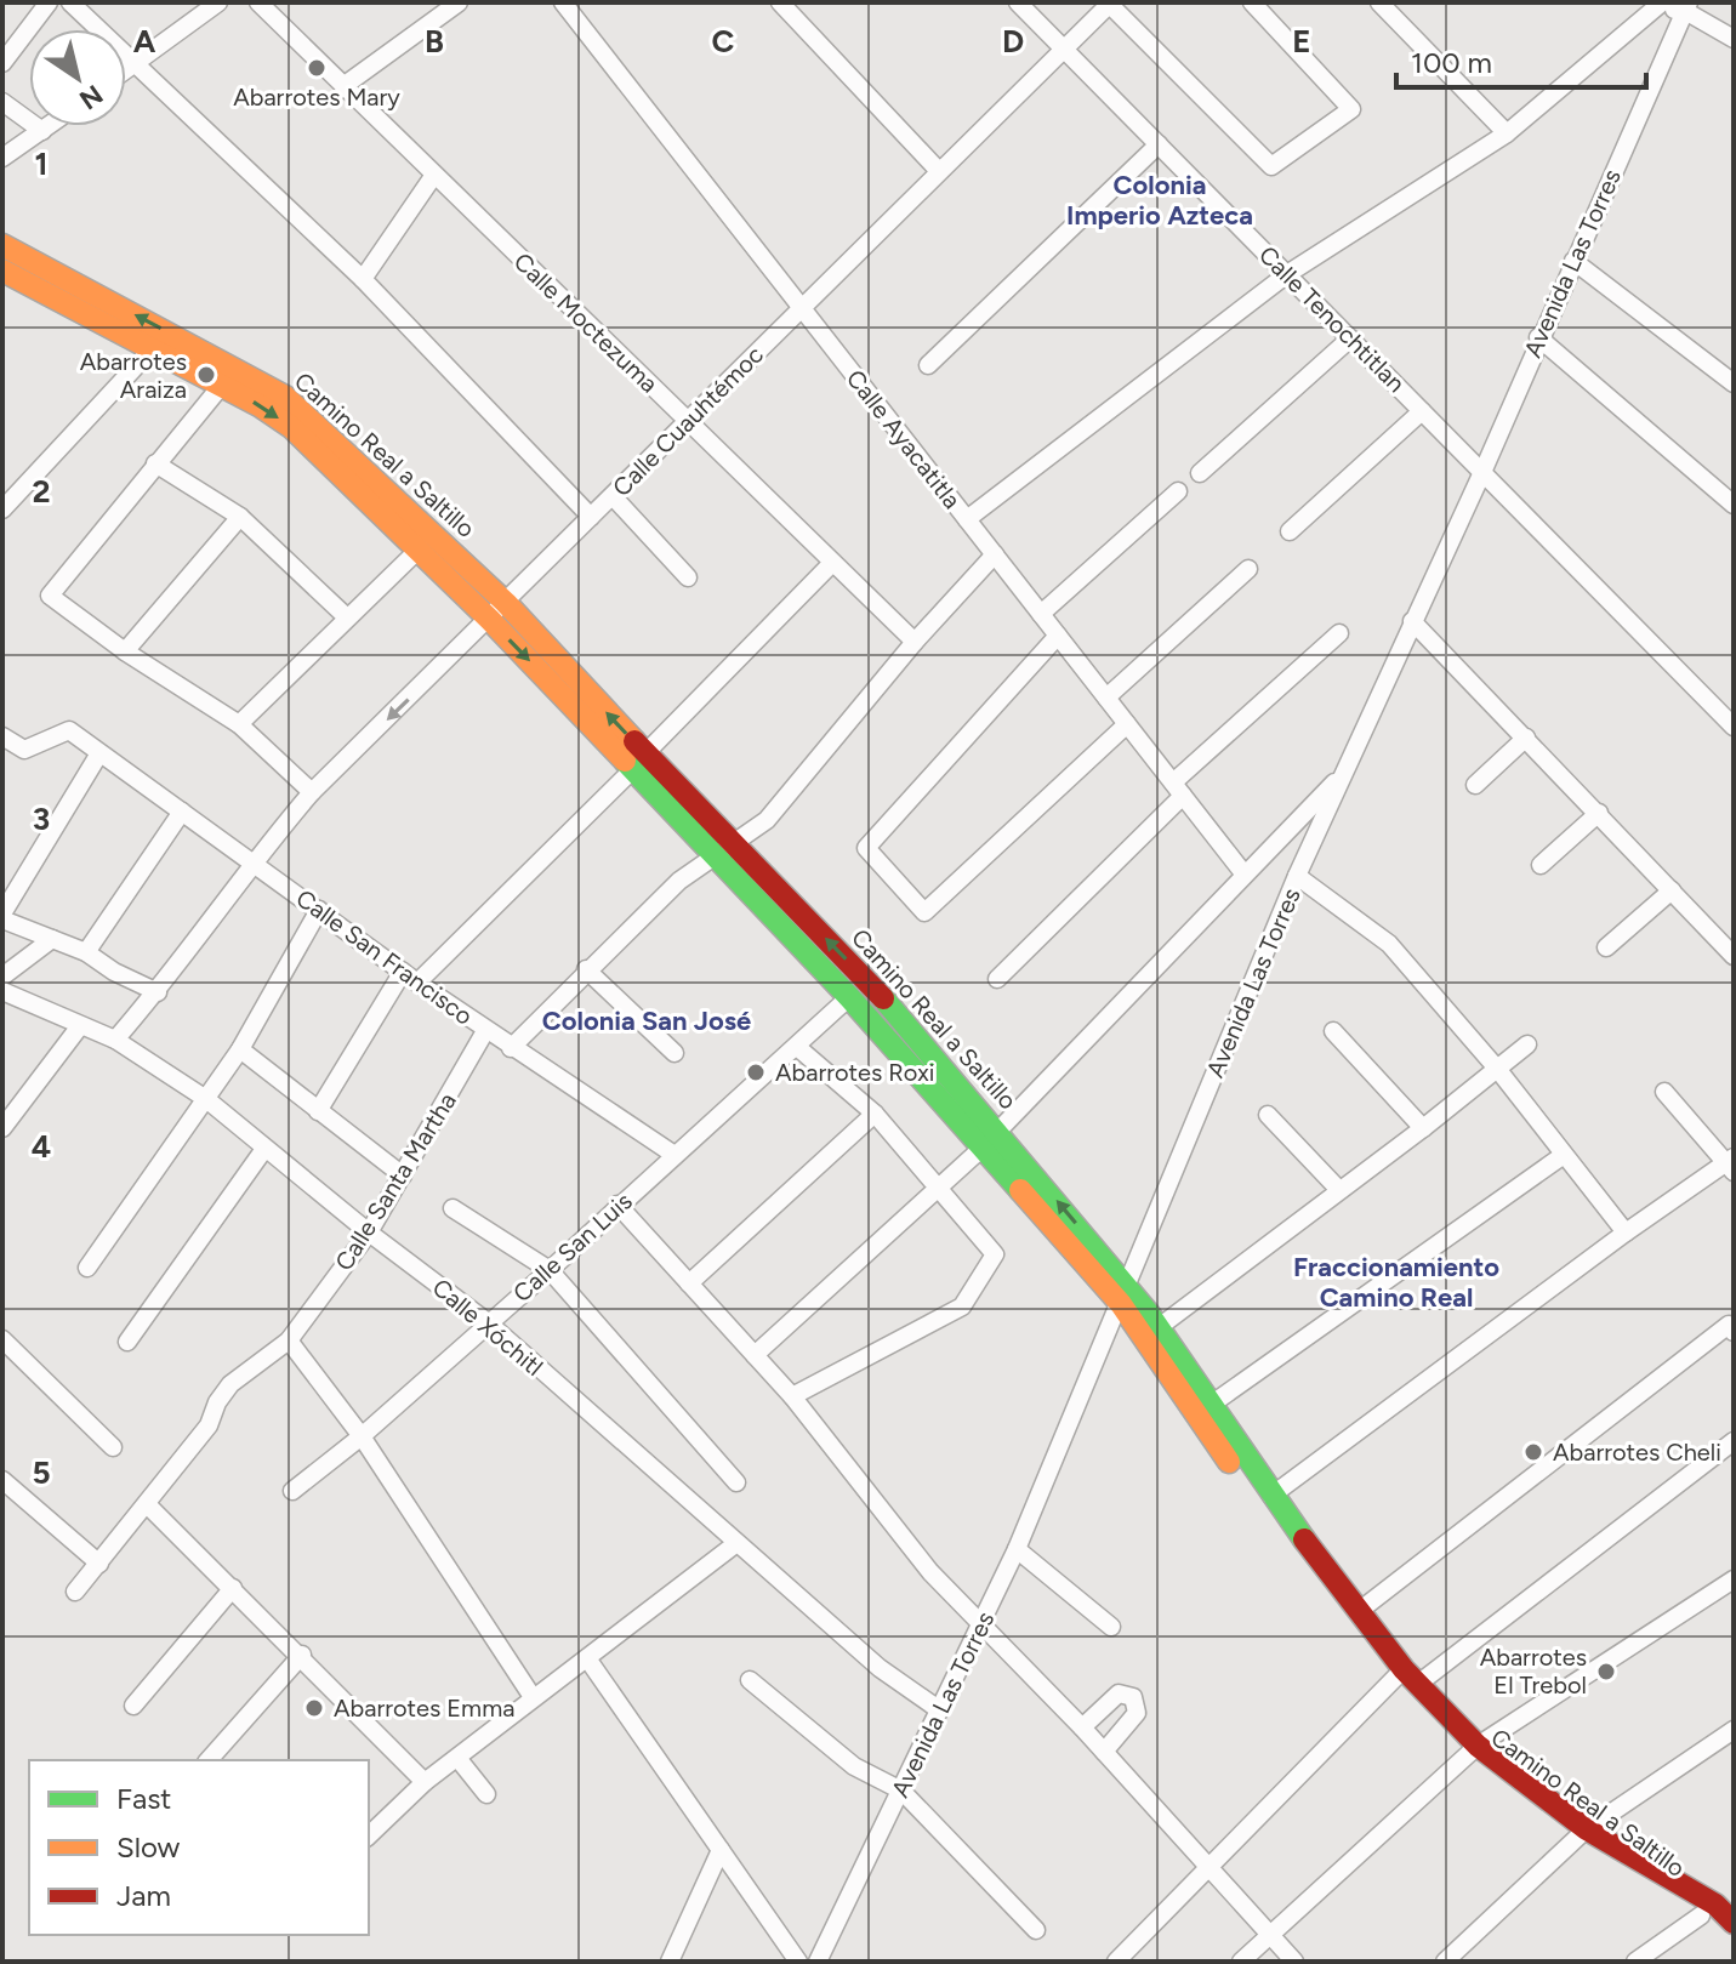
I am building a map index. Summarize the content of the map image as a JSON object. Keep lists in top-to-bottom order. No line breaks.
{"streets":{"street":["Avenida Las Torres","Calle Tenochtitlan","Calle Moctezuma","Calle Cuauhtémoc","Calle Ayacatitla","Camino Real a Saltillo","Calle San Francisco","Calle Santa Martha","Calle San Luis","Calle Xóchitl"]},"crossings":[["Avenida Las Torres","Calle Tenochtitlan"],["Avenida Las Torres","Camino Real a Saltillo"],["Avenida Las Torres","Calle Xóchitl"],["Calle Tenochtitlan","Calle Cuauhtémoc"],["Calle Moctezuma","Calle Cuauhtémoc"],["Calle Cuauhtémoc","Calle Ayacatitla"],["Calle Cuauhtémoc","Camino Real a Saltillo"],["Calle Cuauhtémoc","Calle San Francisco"],["Calle Cuauhtémoc","Calle Xóchitl"],["Camino Real a Saltillo","Calle San Luis"],["Calle San Francisco","Calle Santa Martha"],["Calle San Francisco","Calle San Luis"],["Calle Santa Martha","Calle Xóchitl"],["Calle San Luis","Calle Xóchitl"]],"districts":["Colonia Imperio Azteca","Colonia San José","Fraccionamiento Camino Real"],"places":["Abarrotes Mary","Abarrotes Araiza","Abarrotes Roxi","Abarrotes Cheli","Abarrotes El Trebol","Abarrotes Emma"],"legend":["Fast","Slow","Jam"],"scale_bar":"100 m","north":"bottom right","grid":{"columns":["A","B","C","D","E"],"rows":["1","2","3","4","5"]}}
